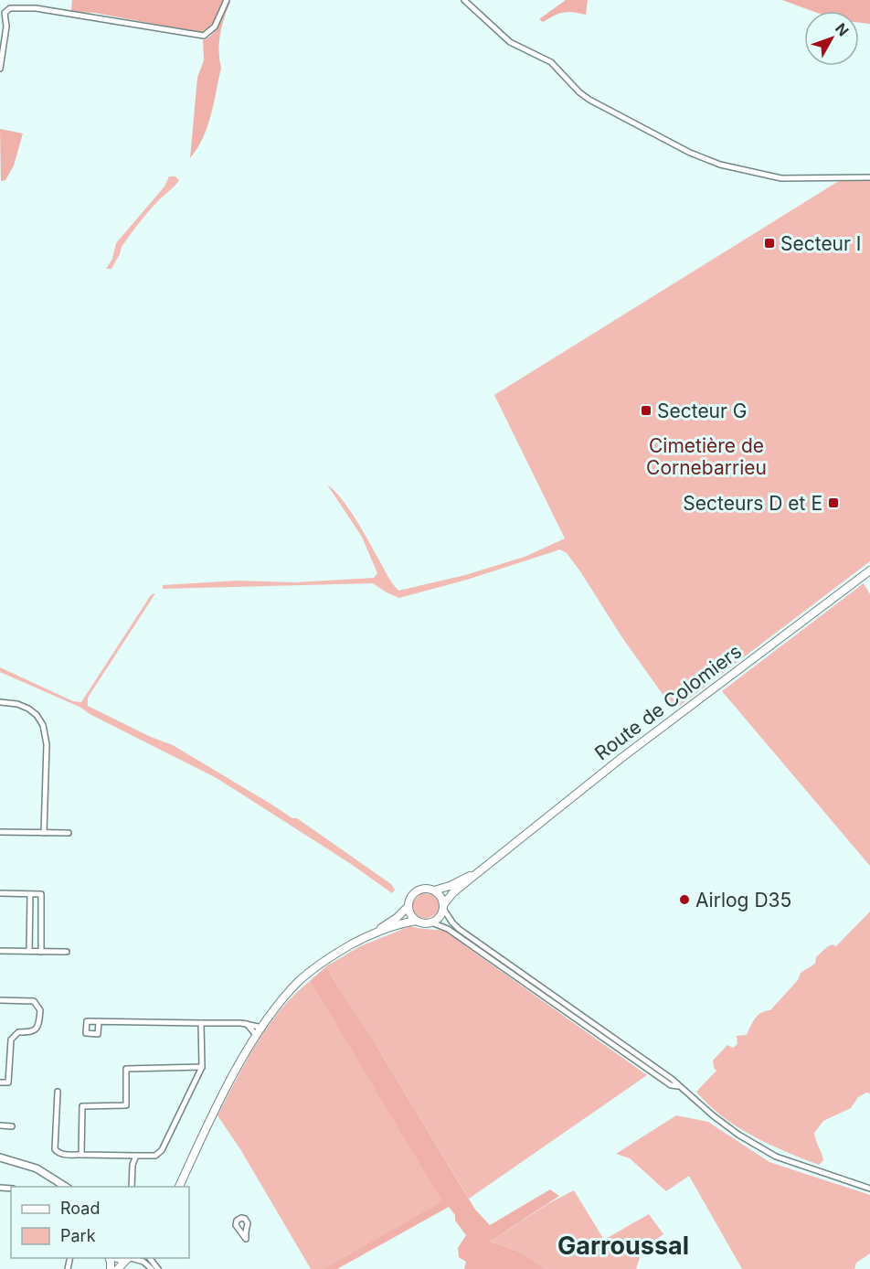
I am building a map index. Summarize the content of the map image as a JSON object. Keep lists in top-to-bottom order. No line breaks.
{"streets":{"main road":["Route de Colomiers"]},"districts":["Garroussal"],"parks":["Cimetière de Cornebarrieu"],"places":{"transit":["Secteur I","Secteur G","Secteurs D et E"],"other":["Airlog D35"]},"legend":["Road","Park"],"north":"top right"}
